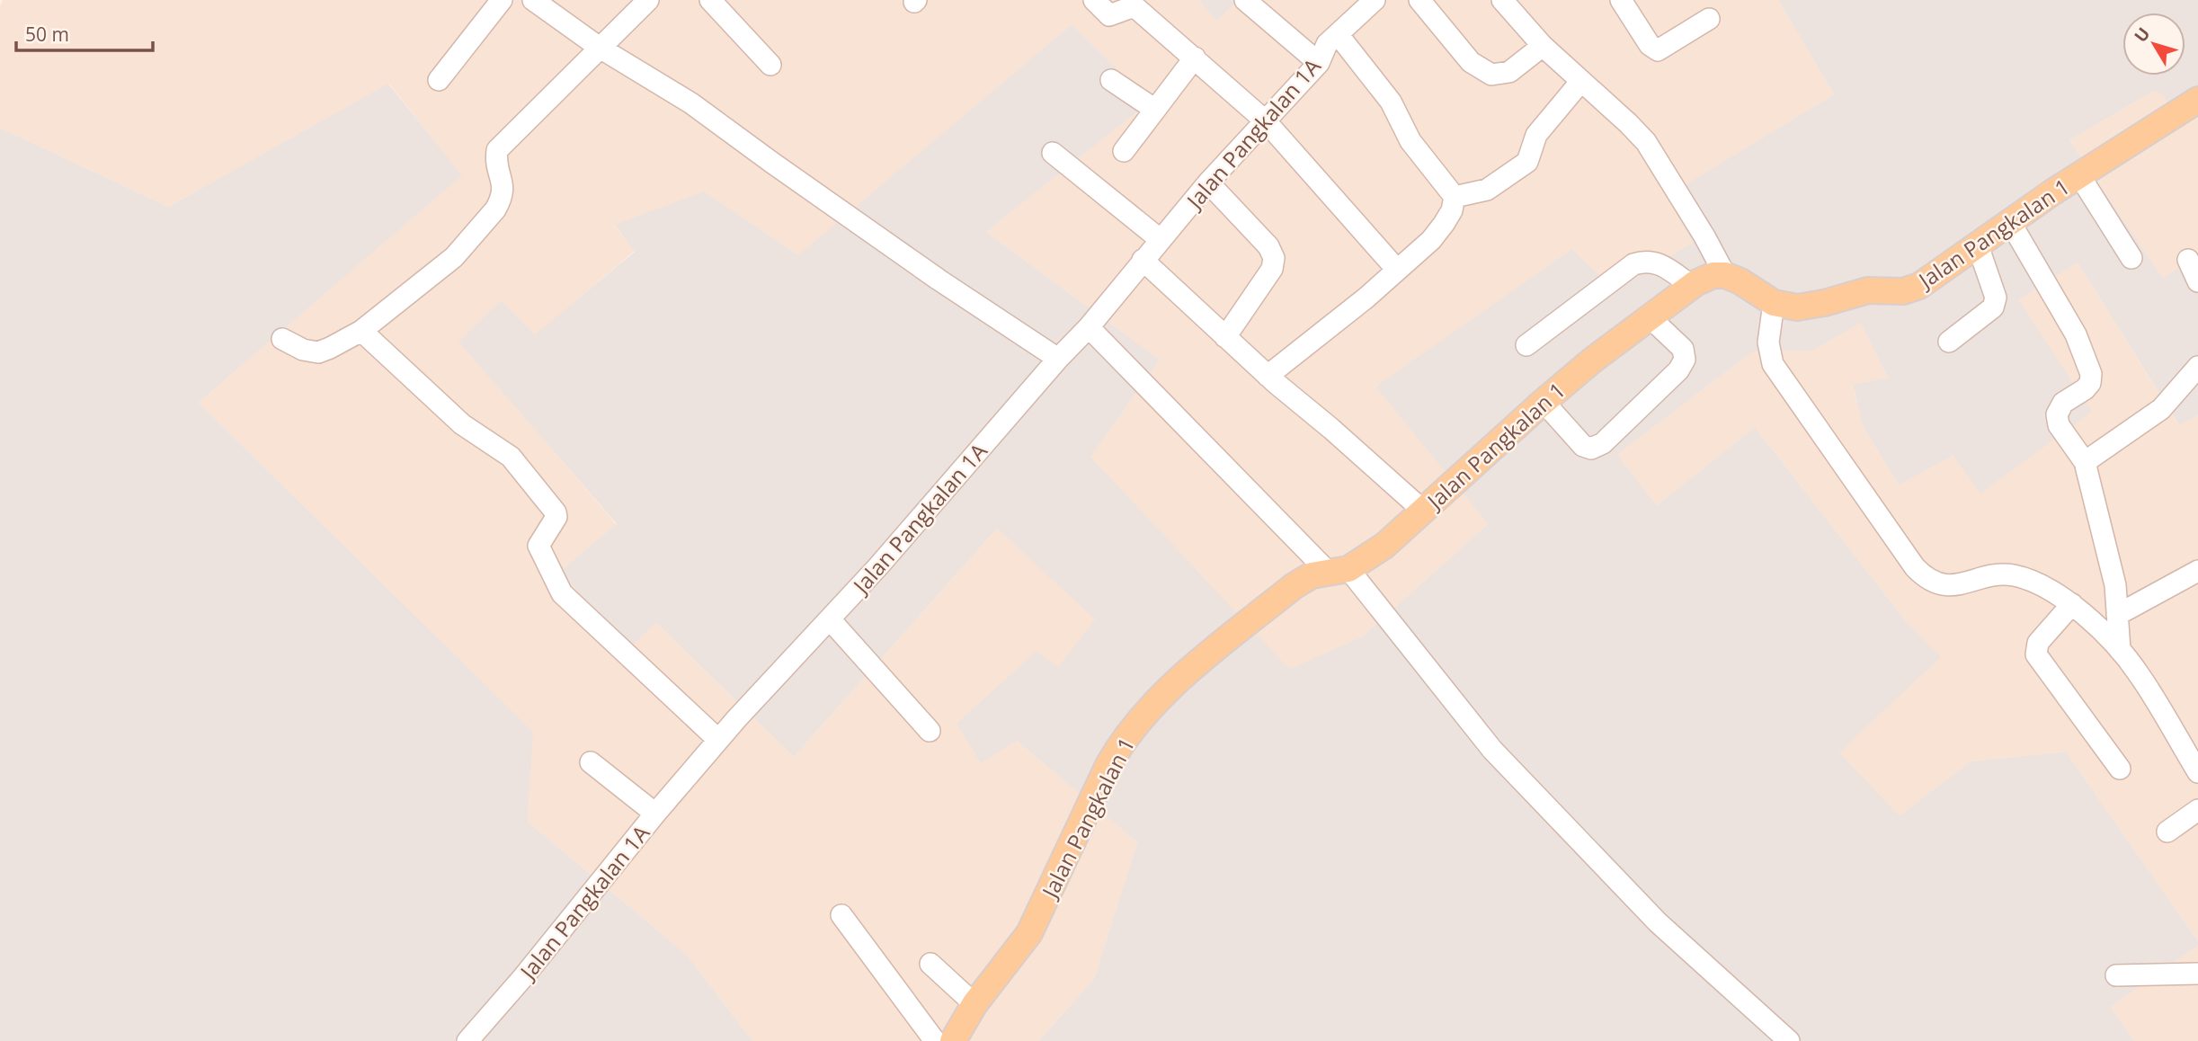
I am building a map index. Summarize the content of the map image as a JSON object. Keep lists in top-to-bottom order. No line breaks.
{"streets":{"main road":["Jalan Pangkalan 1"],"street":["Jalan Pangkalan 1A"]},"scale_bar":"50 m","north":"top left"}
